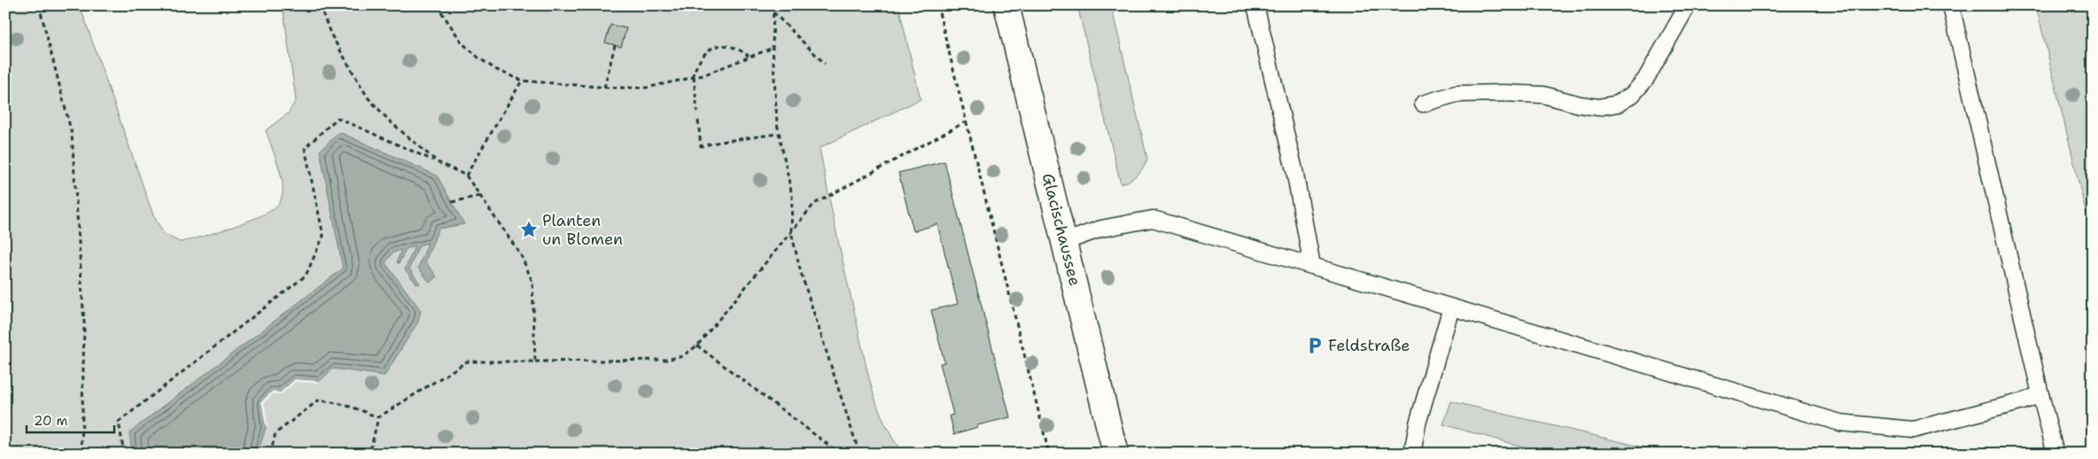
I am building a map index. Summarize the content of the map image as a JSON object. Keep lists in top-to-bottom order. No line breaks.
{"streets":{"street":["Glacischaussee"]},"places":{"place":["Planten un Blomen"],"parking":["Feldstraße"]},"scale_bar":"20 m"}
